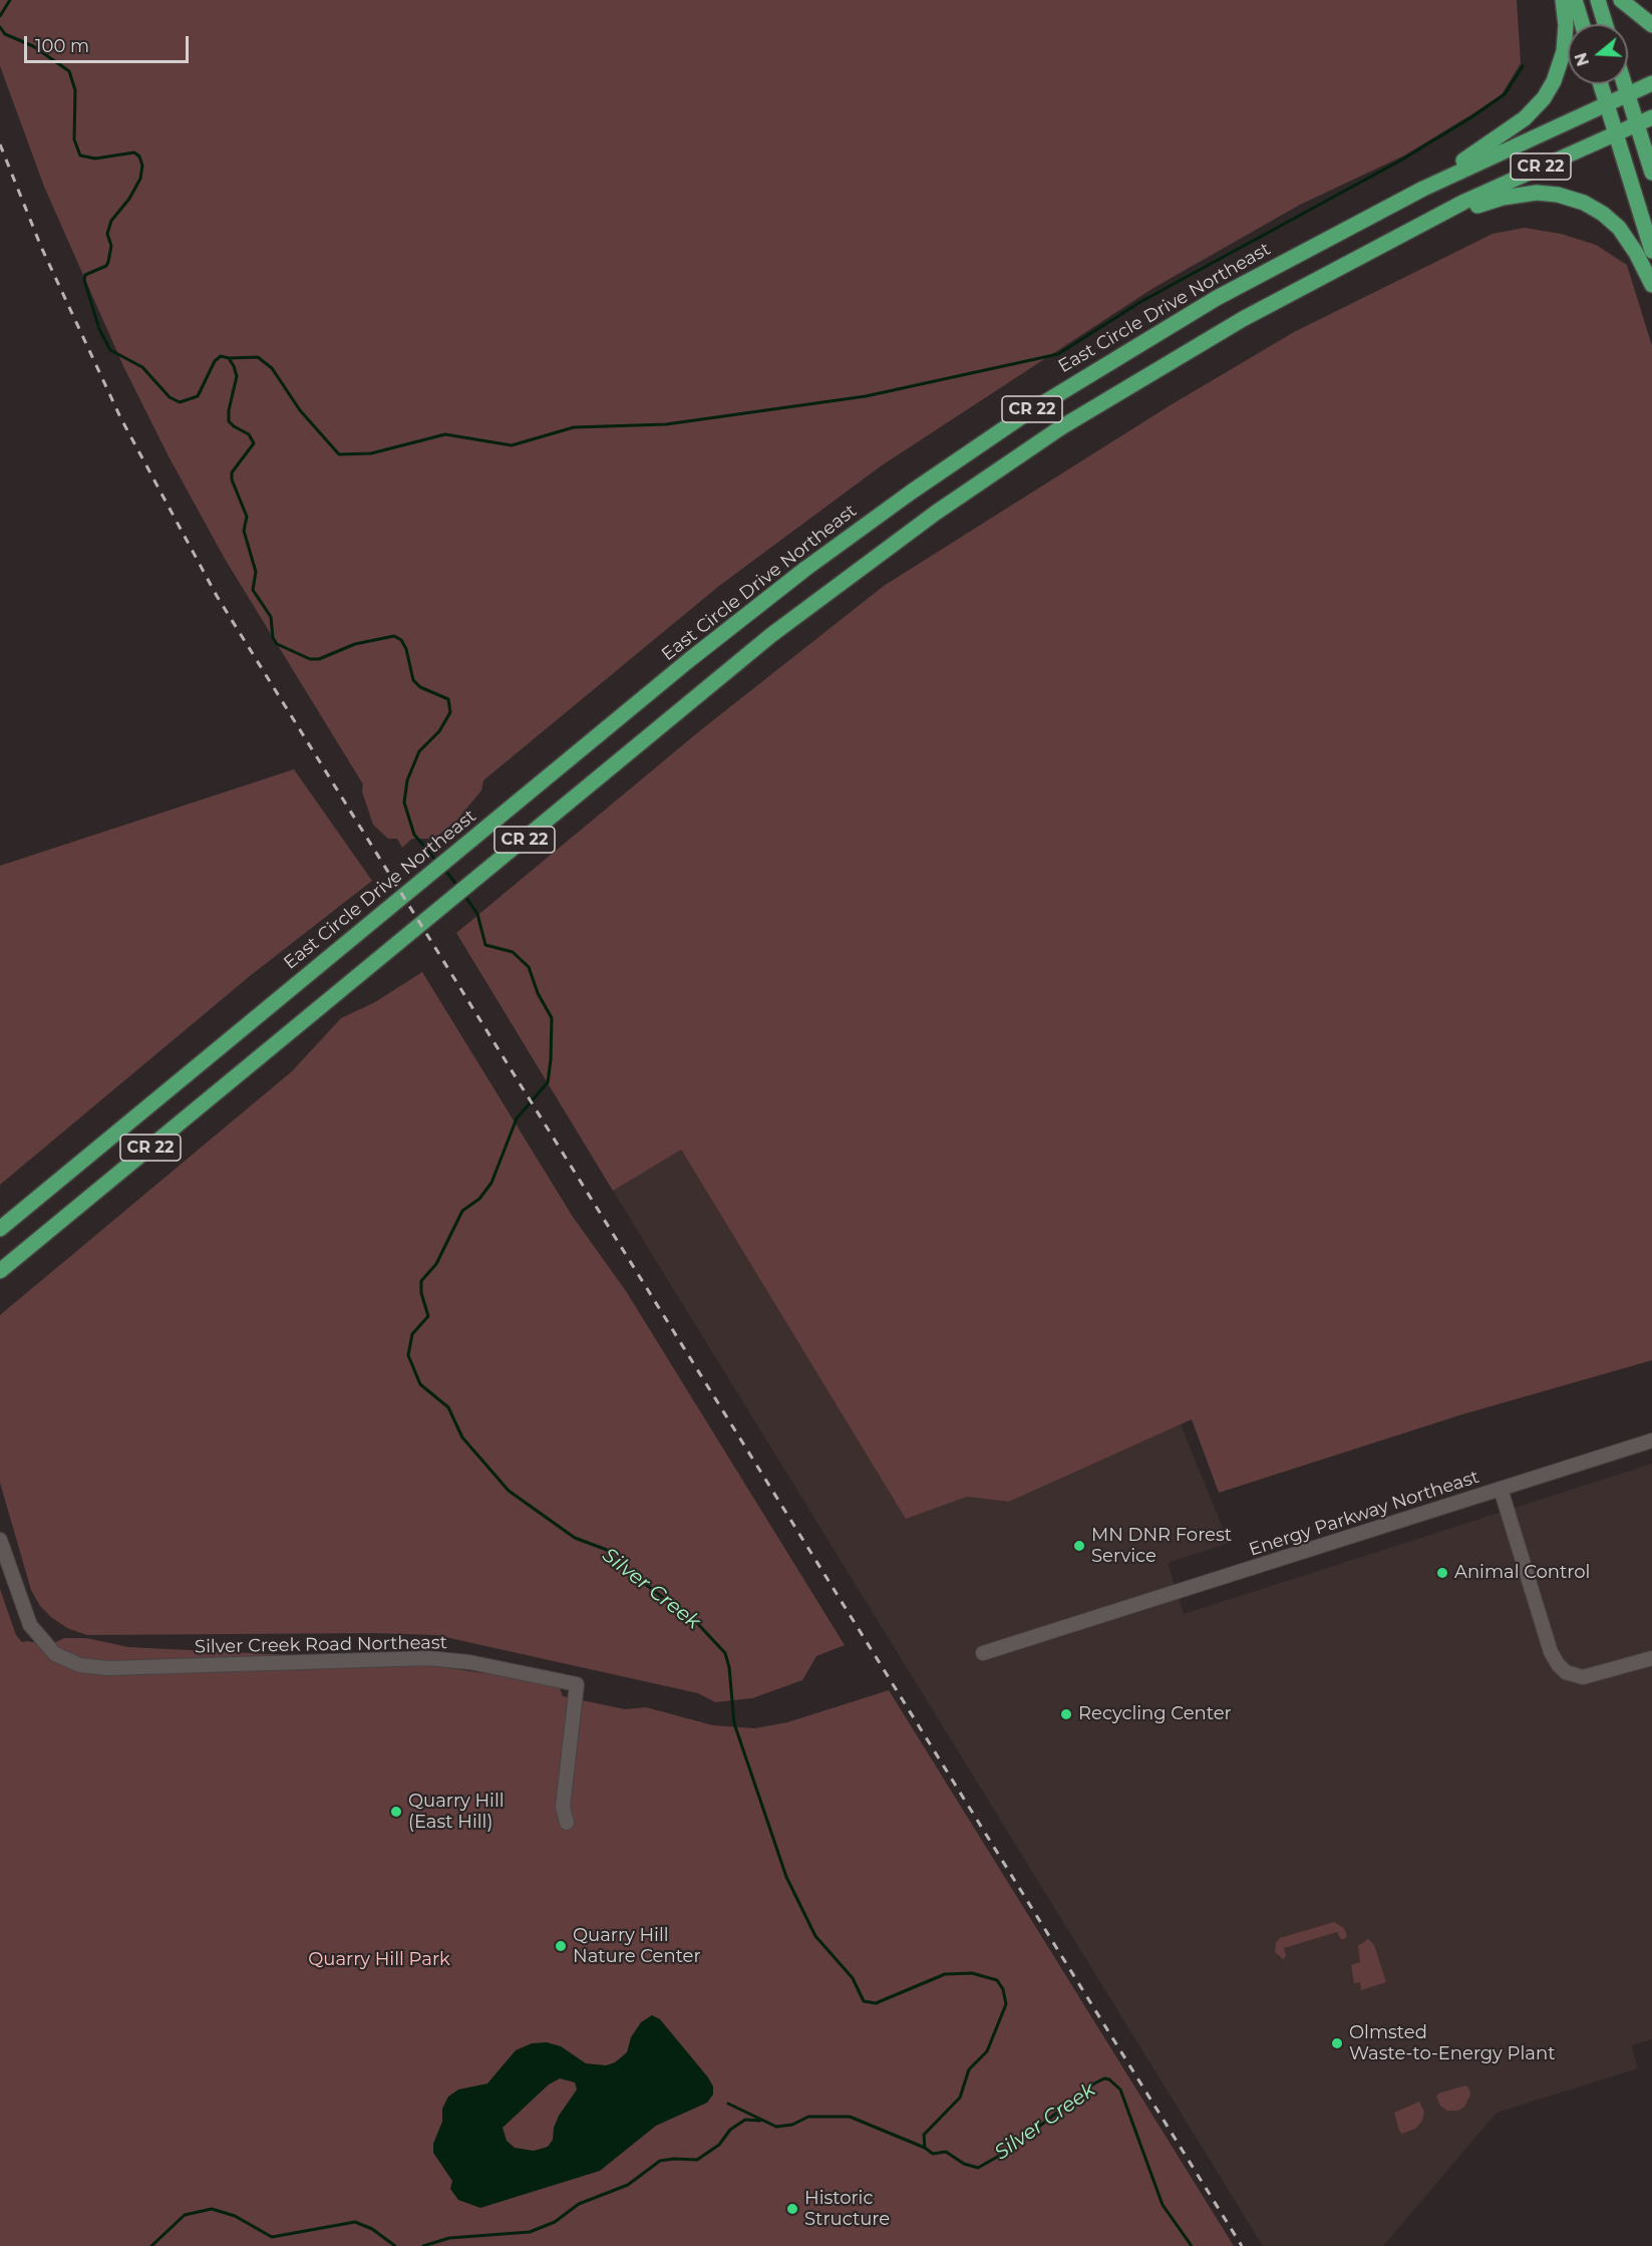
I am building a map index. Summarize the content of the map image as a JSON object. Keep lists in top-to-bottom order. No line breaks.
{"streets":{"main road":["CR 22","East Circle Drive Northeast"],"street":["Energy Parkway Northeast","Silver Creek Road Northeast"]},"crossings":[["CR 22","East Circle Drive Northeast"]],"water":["Silver Creek"],"parks":["Quarry Hill Park"],"places":["MN DNR Forest Service","Animal Control","Recycling Center","Quarry Hill (East Hill)","Quarry Hill Nature Center","Olmsted Waste-to-Energy Plant","Historic Structure"],"scale_bar":"100 m","north":"left"}
